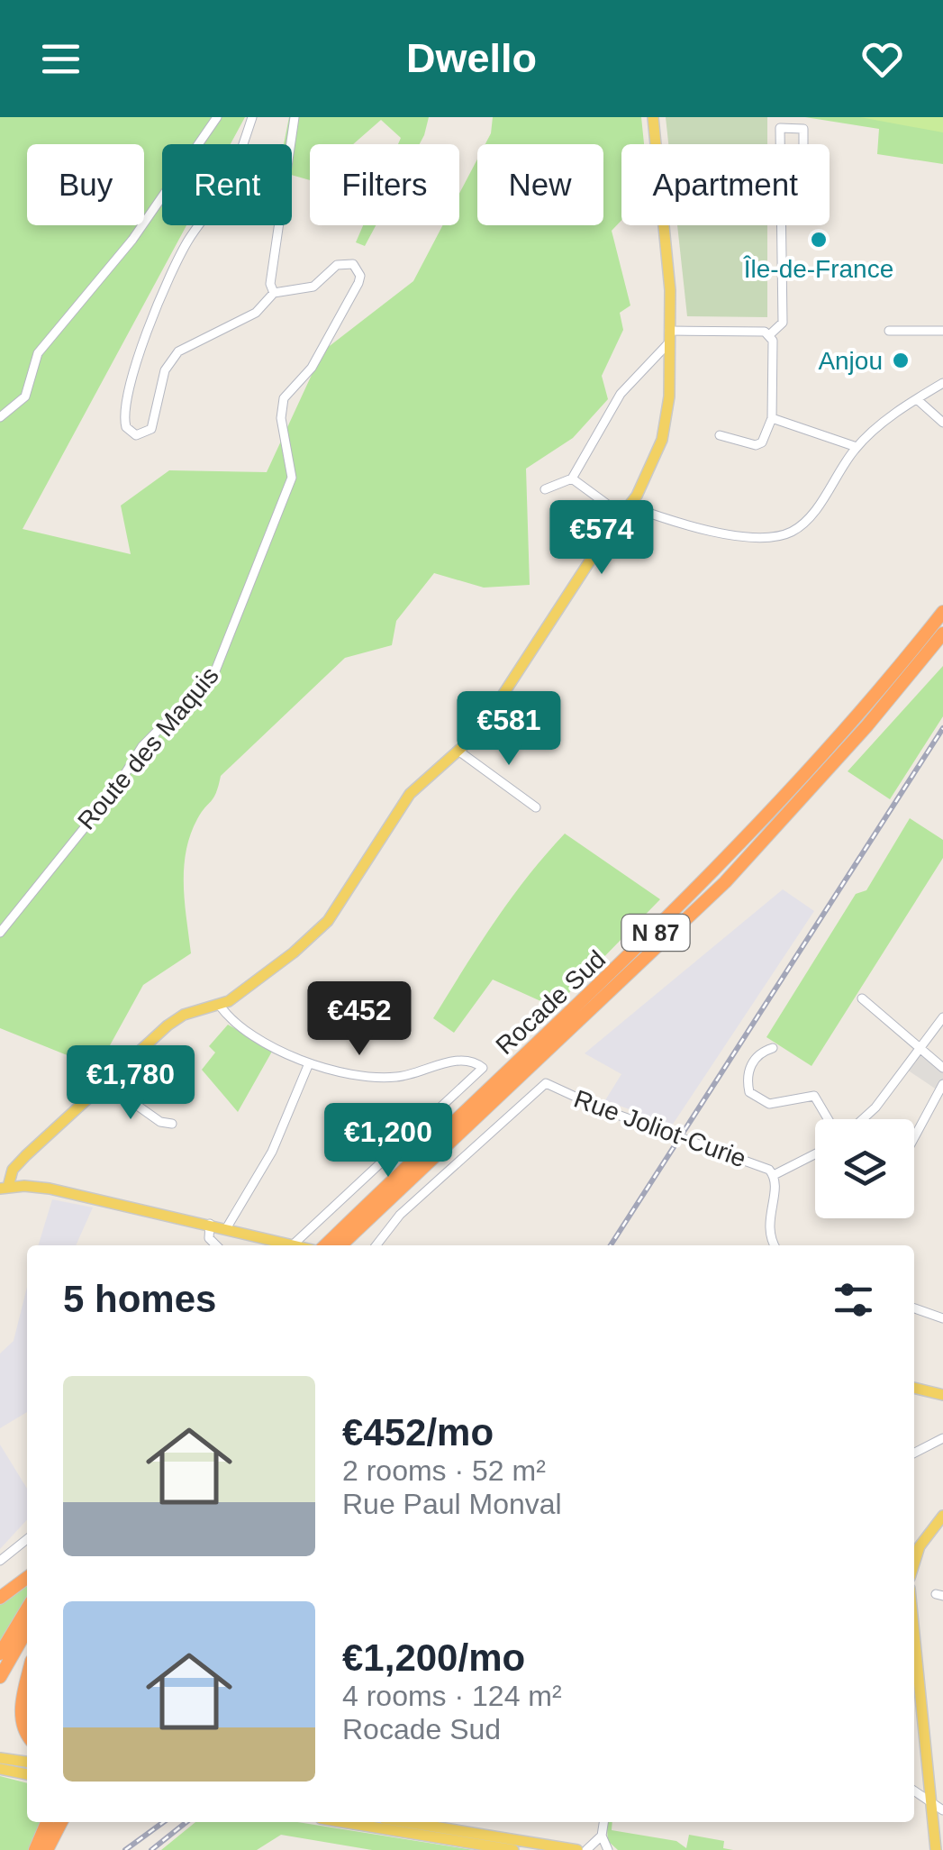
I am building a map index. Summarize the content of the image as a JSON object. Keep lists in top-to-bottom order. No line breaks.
{"streets":{"highway":["N 87","Rocade Sud"],"street":["Route des Maquis","Rue Joliot-Curie"]},"places":["Île-de-France","Anjou"],"page":{"header":"Dwello","chip":["Buy","Rent","Filters","New","Apartment"],"price":["€574","€581","€452","€1,780","€1,200"],"heading":"5 homes","list":[{"name":"€452/mo","note":"2 rooms · 52 m² · Rue Paul Monval"},{"name":"€1,200/mo","note":"4 rooms · 124 m² · Rocade Sud"}]}}
